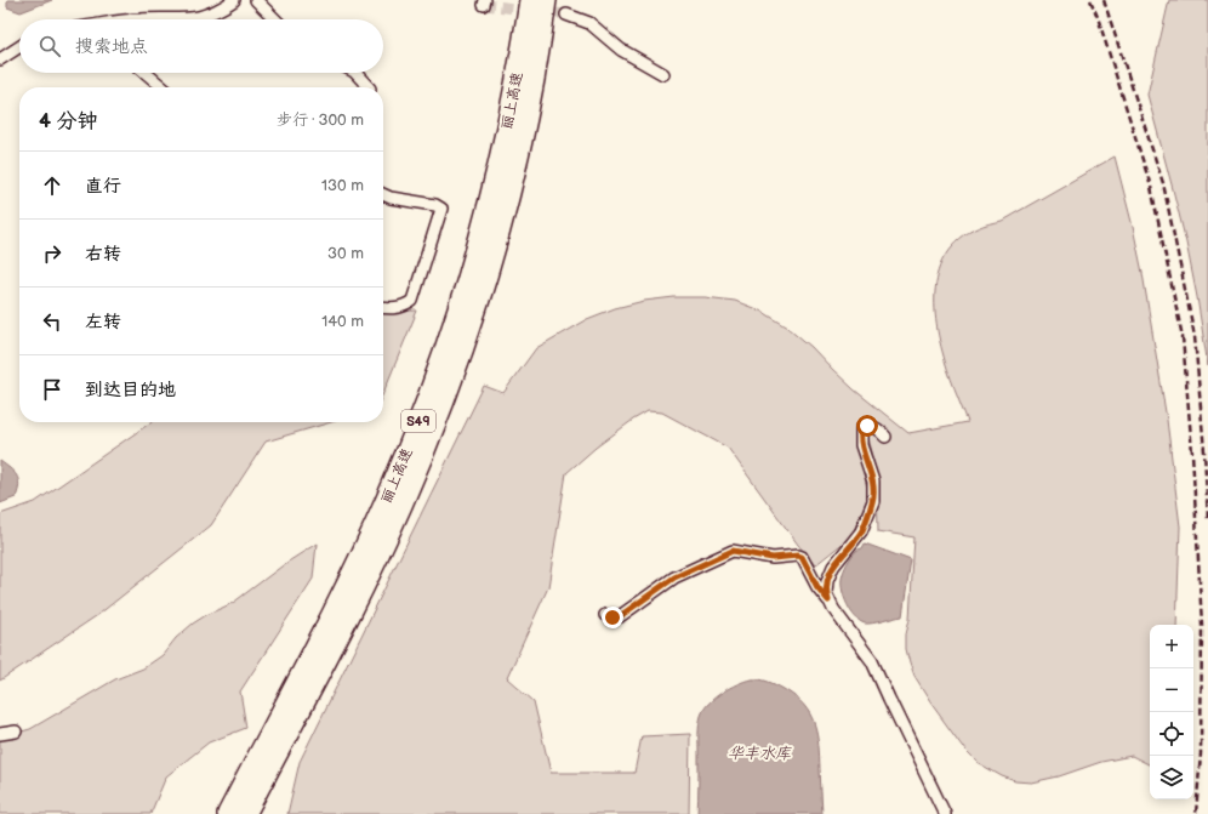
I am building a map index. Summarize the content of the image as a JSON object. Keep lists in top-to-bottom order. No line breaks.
{"streets":{"highway":["丽上高速","S49"]},"water":["华丰水库"],"page":{"search":"搜索地点","heading":["4 分钟","步行 · 300 m"],"list":[["直行","130 m"],["右转","30 m"],["左转","140 m"],"到达目的地"],"map_buttons":["+","−"]}}
